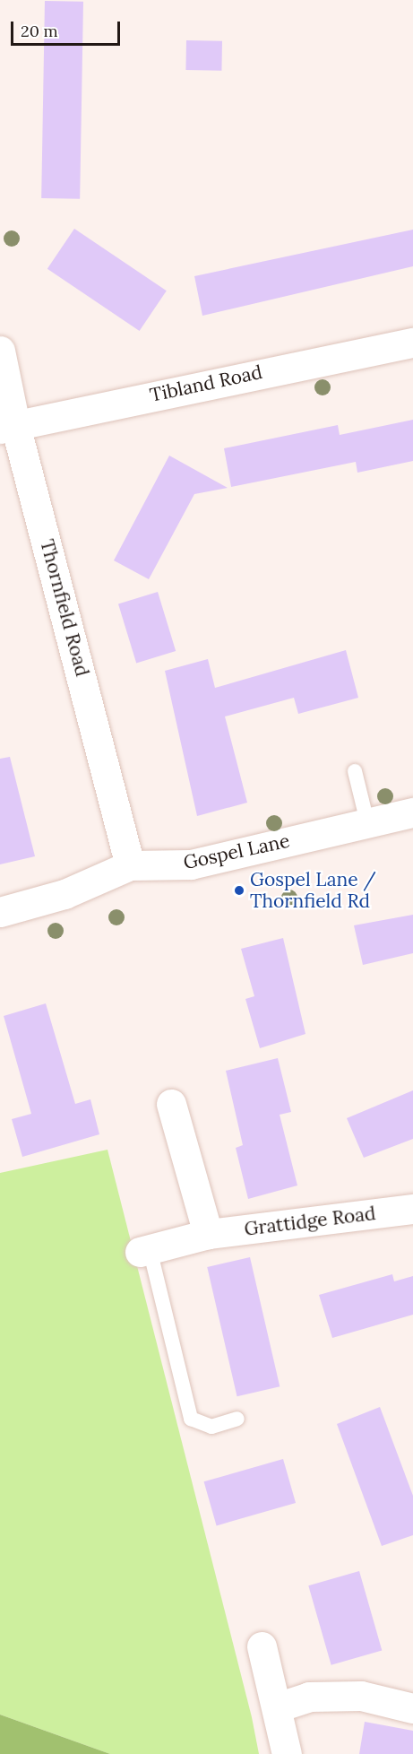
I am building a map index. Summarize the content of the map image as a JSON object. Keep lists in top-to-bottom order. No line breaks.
{"streets":{"street":["Tibland Road","Thornfield Road","Gospel Lane","Grattidge Road"]},"crossings":[["Tibland Road","Thornfield Road"],["Thornfield Road","Gospel Lane"]],"places":["Gospel Lane / Thornfield Rd"],"scale_bar":"20 m"}
